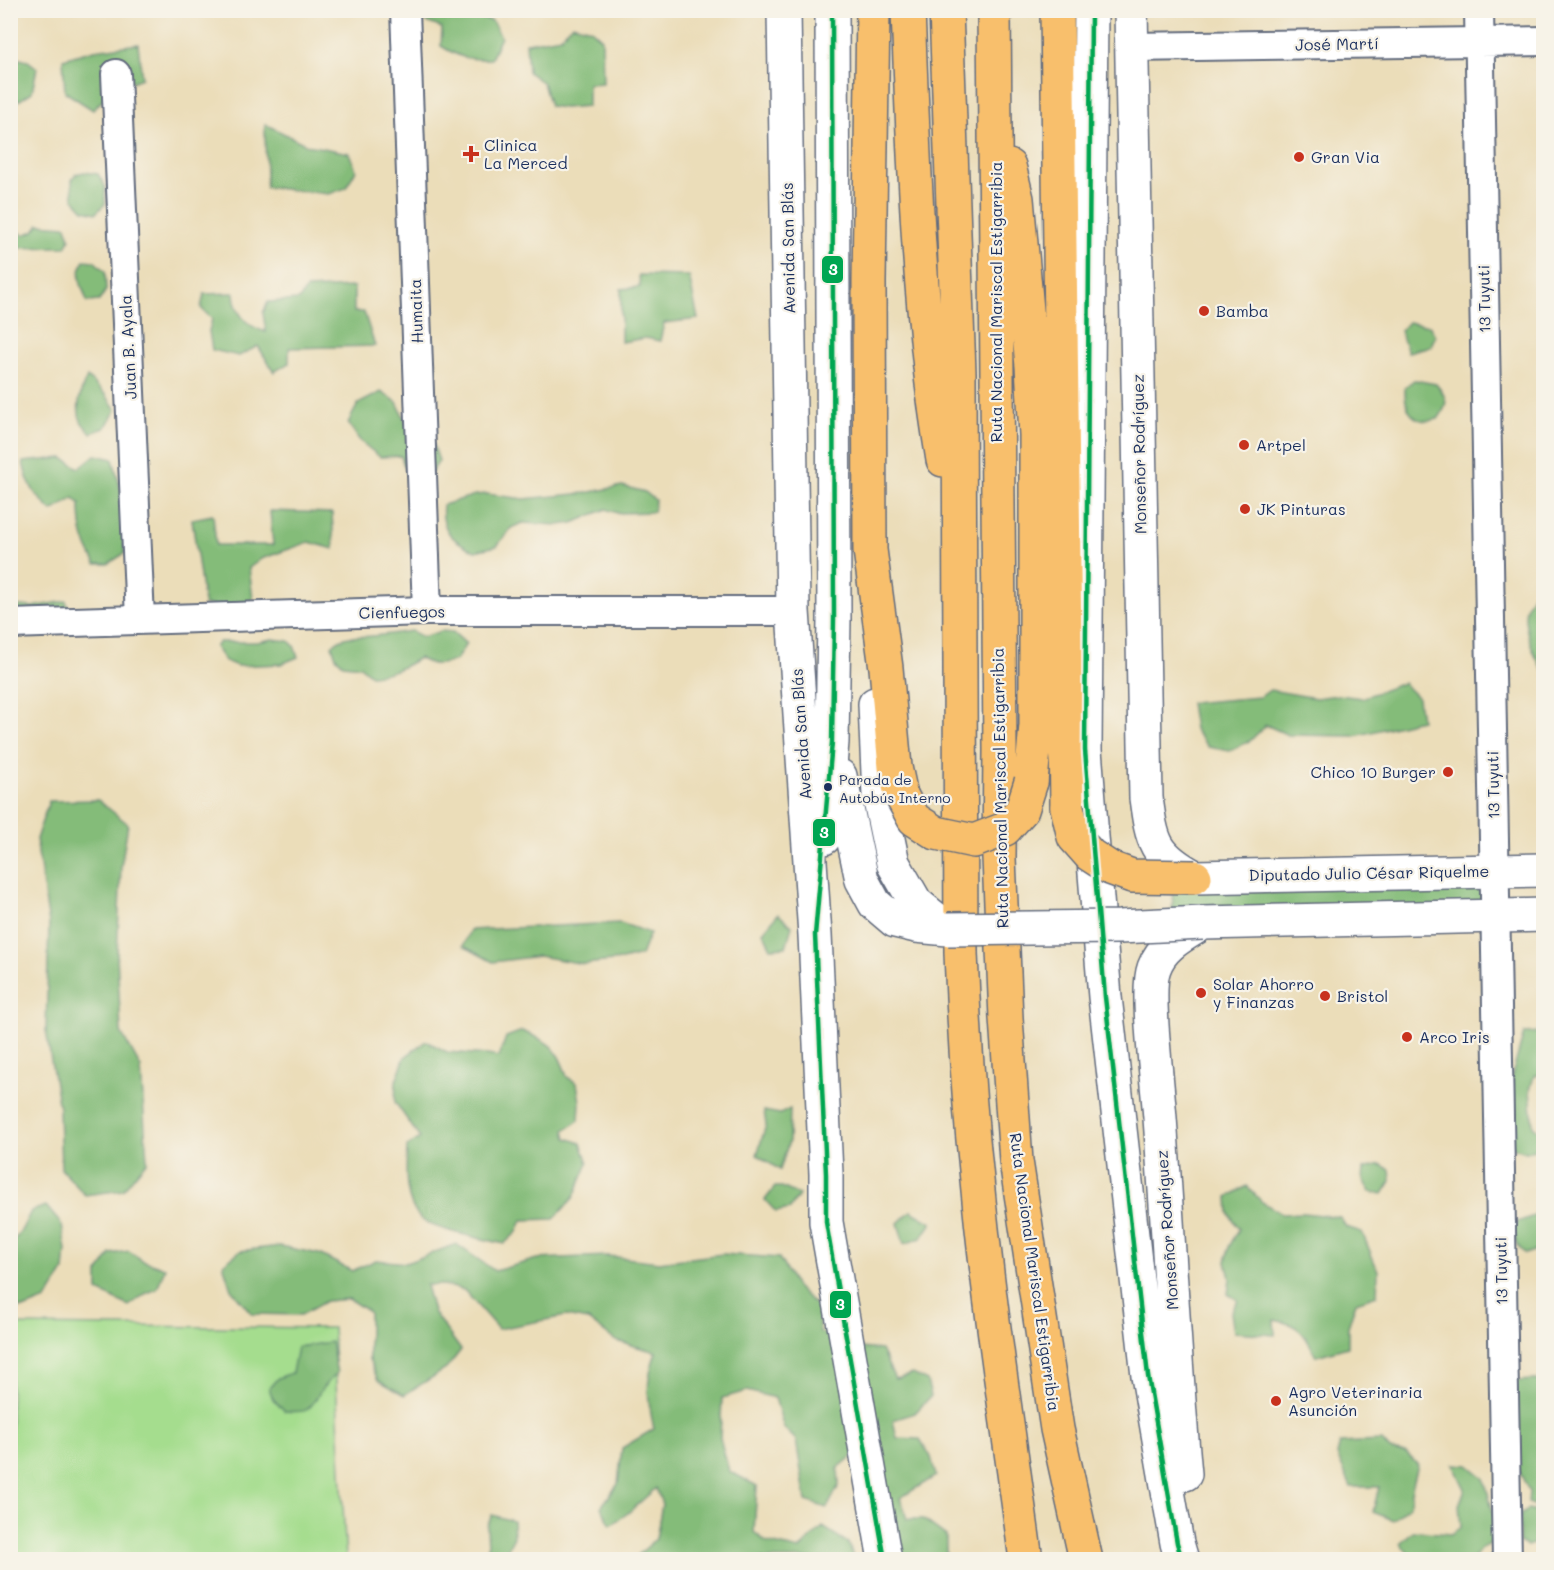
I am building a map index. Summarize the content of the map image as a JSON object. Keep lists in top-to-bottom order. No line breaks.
{"streets":{"highway":["Ruta Nacional Mariscal Estigarribia"],"street":["José Martí","Avenida San Blás","13 Tuyuti","Humaita","Juan B. Ayala","Monseñor Rodríguez","Cienfuegos","Diputado Julio César Riquelme"]},"crossings":[["José Martí","13 Tuyuti"],["José Martí","Monseñor Rodríguez"],["Avenida San Blás","Cienfuegos"],["13 Tuyuti","Diputado Julio César Riquelme"],["Humaita","Cienfuegos"],["Juan B. Ayala","Cienfuegos"],["Monseñor Rodríguez","Diputado Julio César Riquelme"]],"places":{"health":["Clinica La Merced"],"other":["Gran Via","Bamba","Artpel","JK Pinturas","Chico 10 Burger","Parada de Autobús Interno","Solar Ahorro y Finanzas","Bristol","Arco Iris","Agro Veterinaria Asunción"]},"lines":["transit line 3"]}
